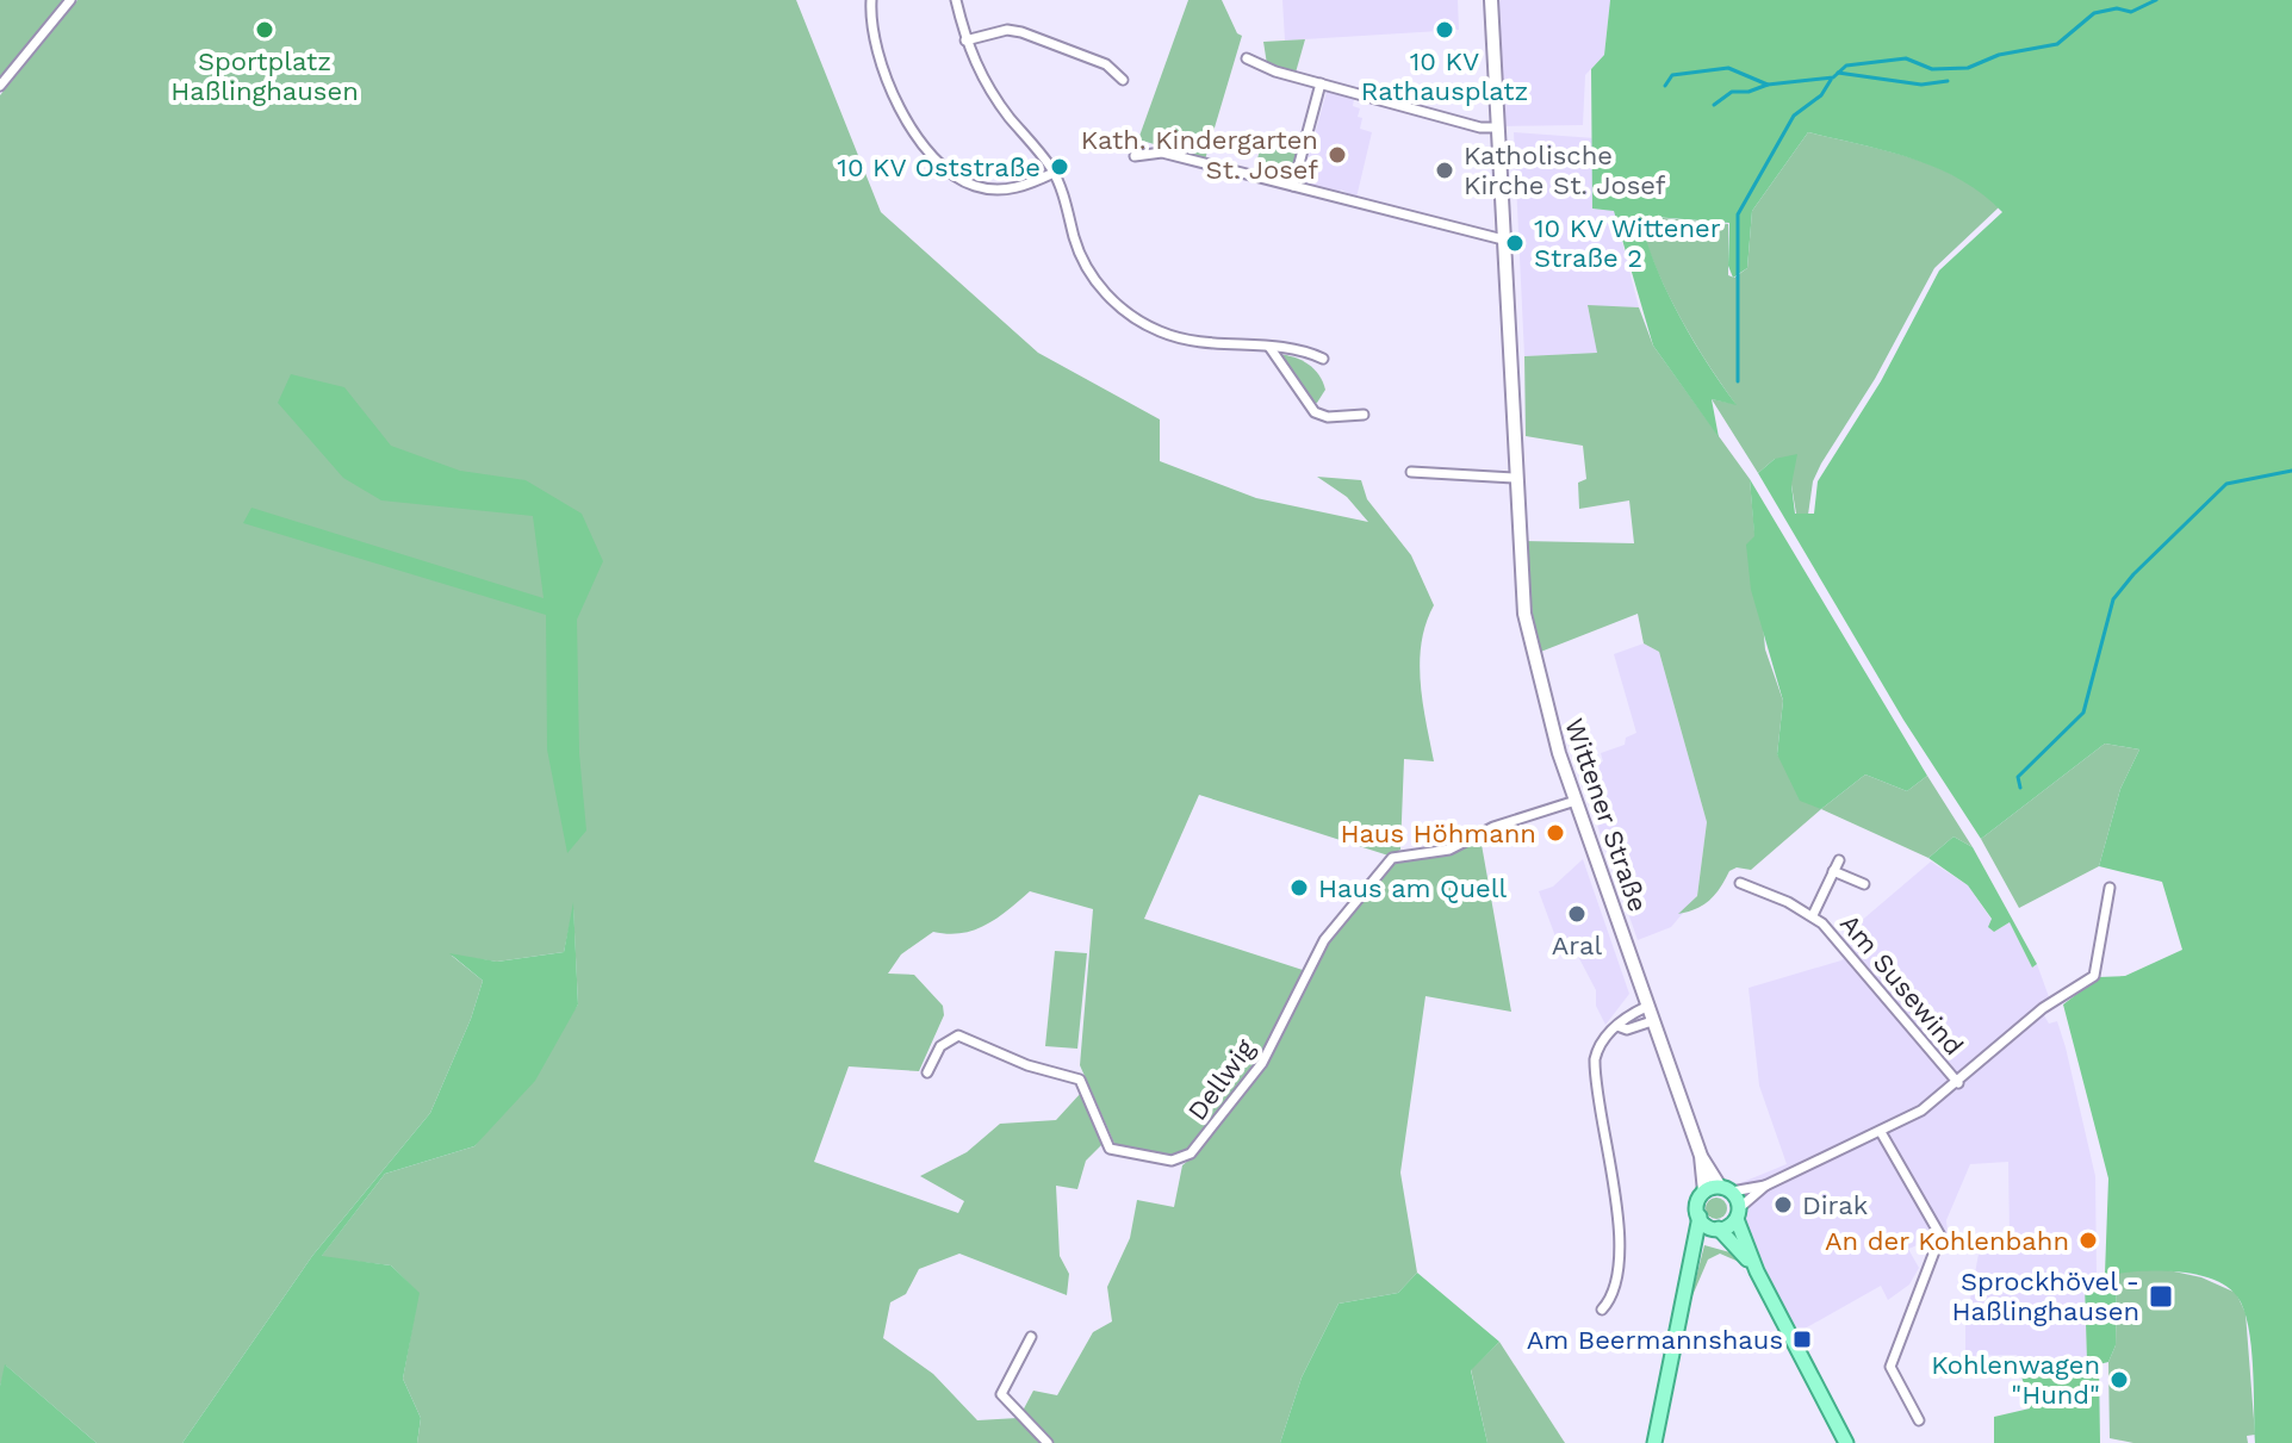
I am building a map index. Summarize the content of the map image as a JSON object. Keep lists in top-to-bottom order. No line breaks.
{"streets":{"main road":["Wittener Straße"],"street":["Am Susewind","Dellwig"]},"crossings":[["Wittener Straße","Dellwig"]],"places":{"other":["Sportplatz Haßlinghausen","10 KV Rathausplatz","Kath. Kindergarten St. Josef","10 KV Oststraße","Katholische Kirche St. Josef","10 KV Wittener Straße 2","Haus Höhmann","Haus am Quell","Aral","Dirak","An der Kohlenbahn","Kohlenwagen \"Hund\""],"transit":["Sprockhövel - Haßlinghausen","Am Beermannshaus"]}}
